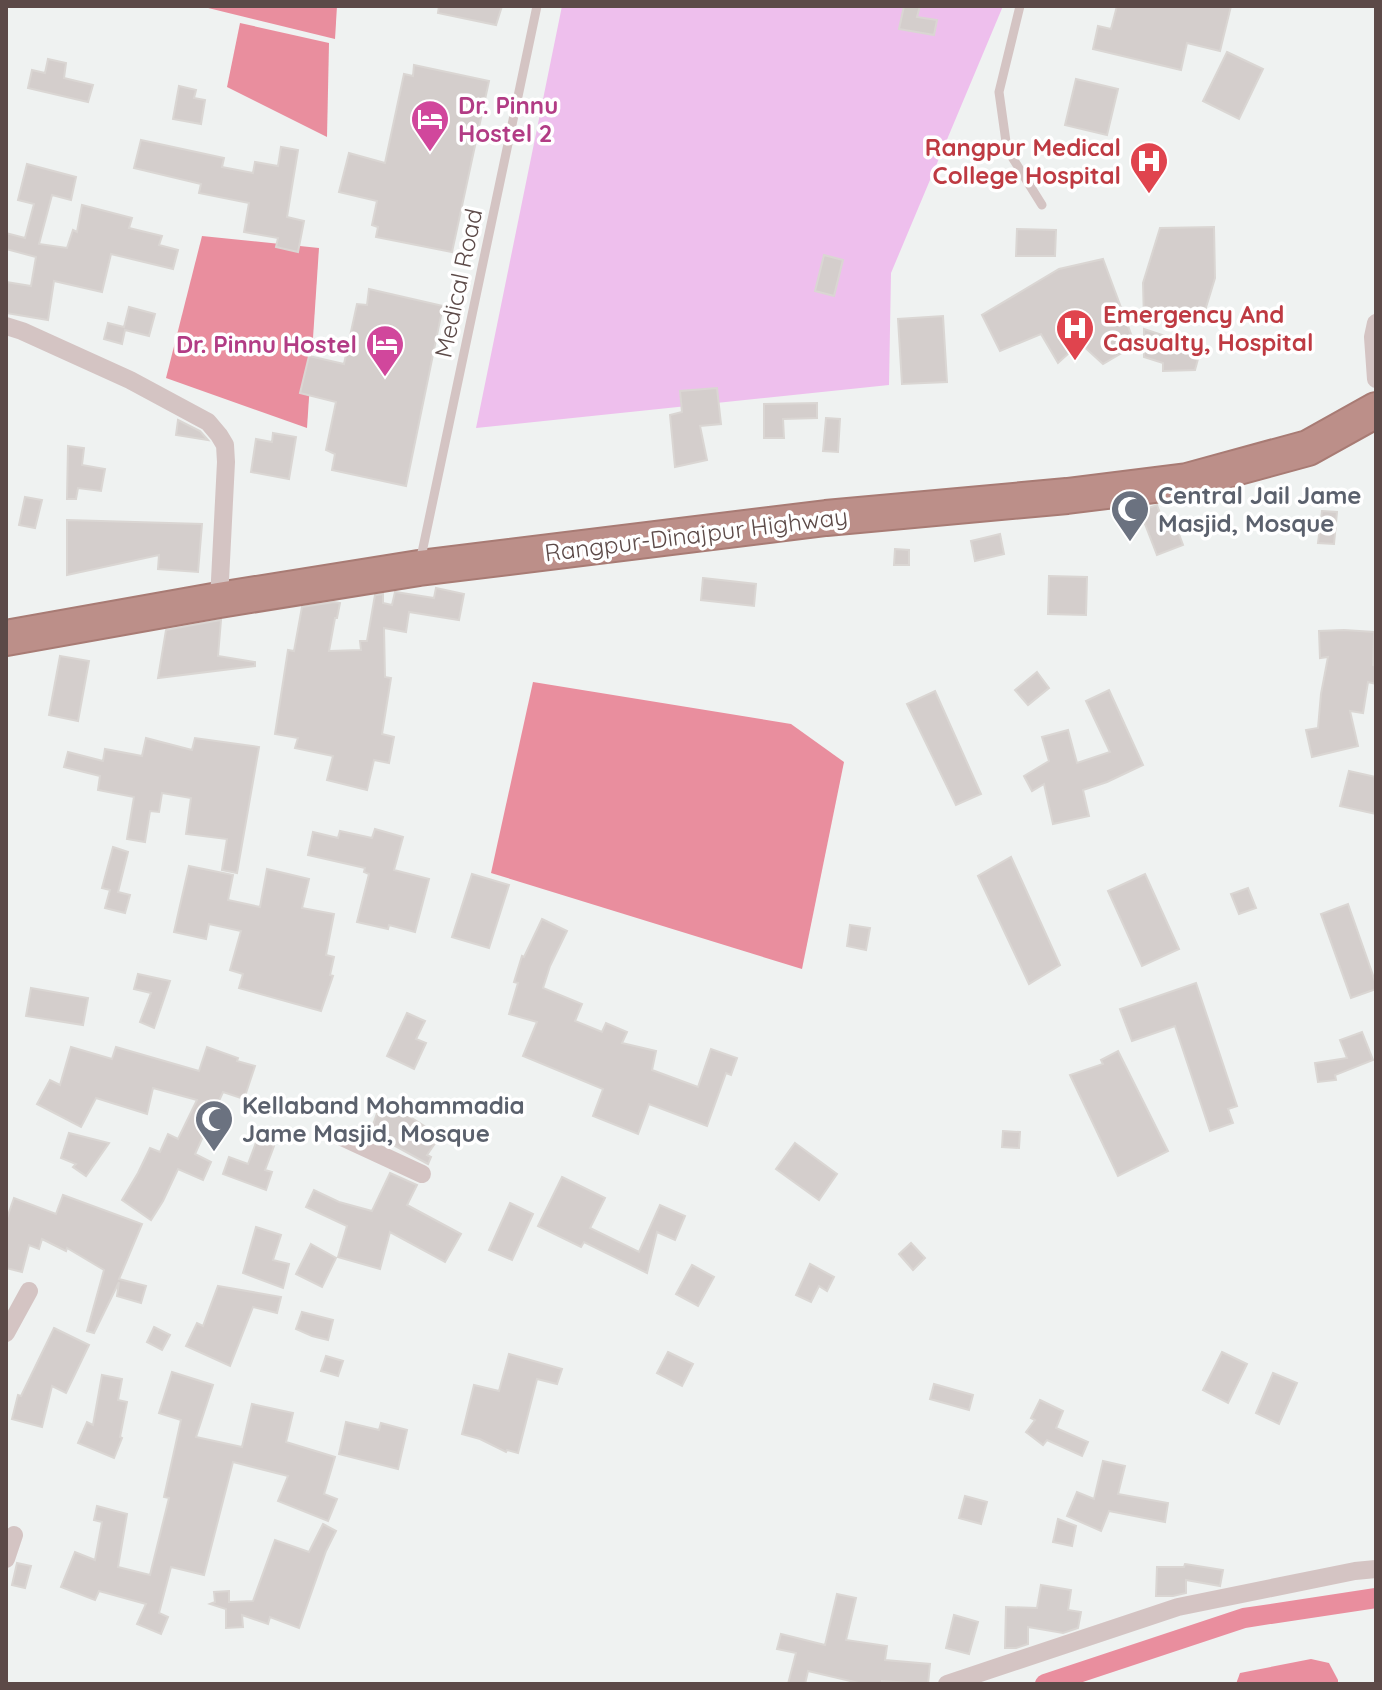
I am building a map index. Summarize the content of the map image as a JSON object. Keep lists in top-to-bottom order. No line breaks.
{"streets":{"highway":["Rangpur-Dinajpur Highway"],"lane":["Medical Road"]},"crossings":[["Medical Road","Rangpur-Dinajpur Highway"]],"places":{"hotel":["Dr. Pinnu Hostel 2","Dr. Pinnu Hostel"],"hospital":["Rangpur Medical College Hospital","Emergency And Casualty, Hospital"],"mosque":["Central Jail Jame Masjid, Mosque","Kellaband Mohammadia Jame Masjid, Mosque"]}}
